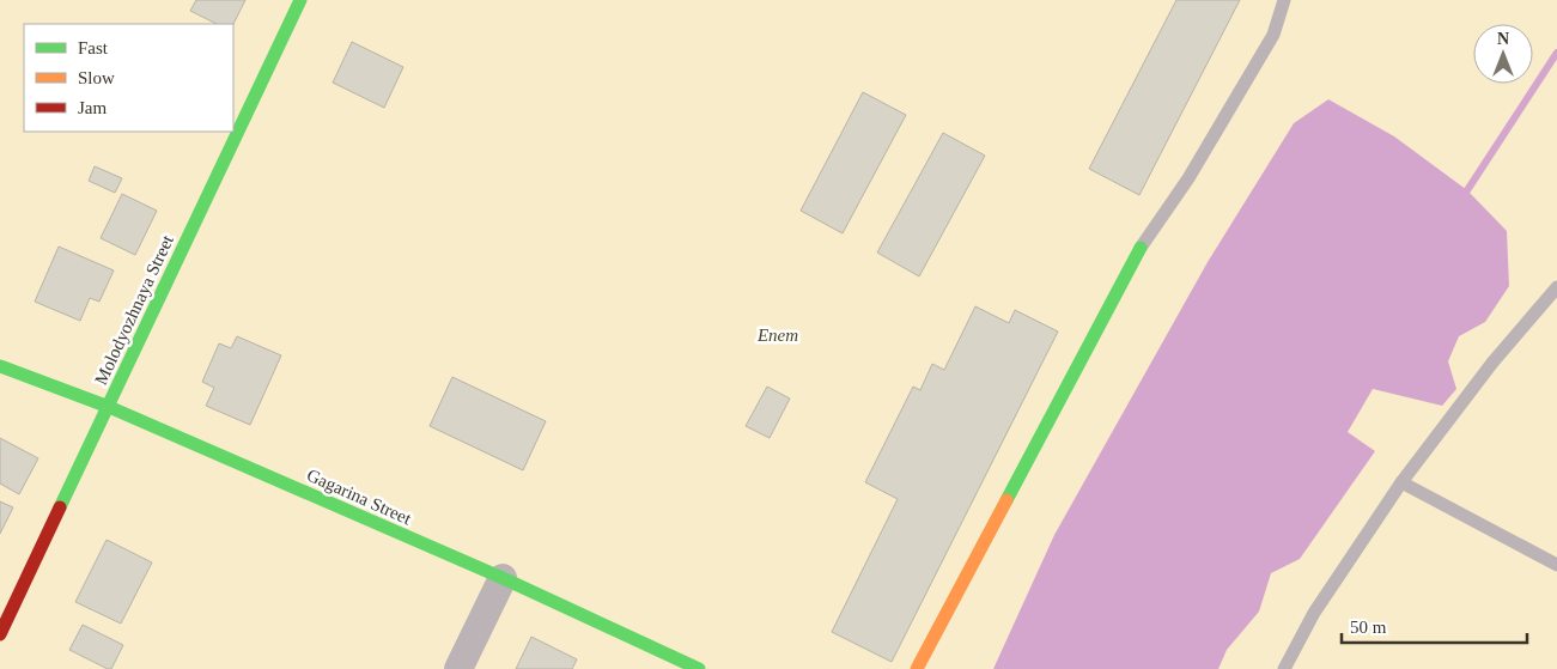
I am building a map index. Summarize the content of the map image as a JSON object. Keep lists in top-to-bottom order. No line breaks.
{"streets":{"street":["Molodyozhnaya Street","Gagarina Street"]},"crossings":[["Molodyozhnaya Street","Gagarina Street"]],"parks":["Enem"],"legend":["Fast","Slow","Jam"],"scale_bar":"50 m","north":"top"}
